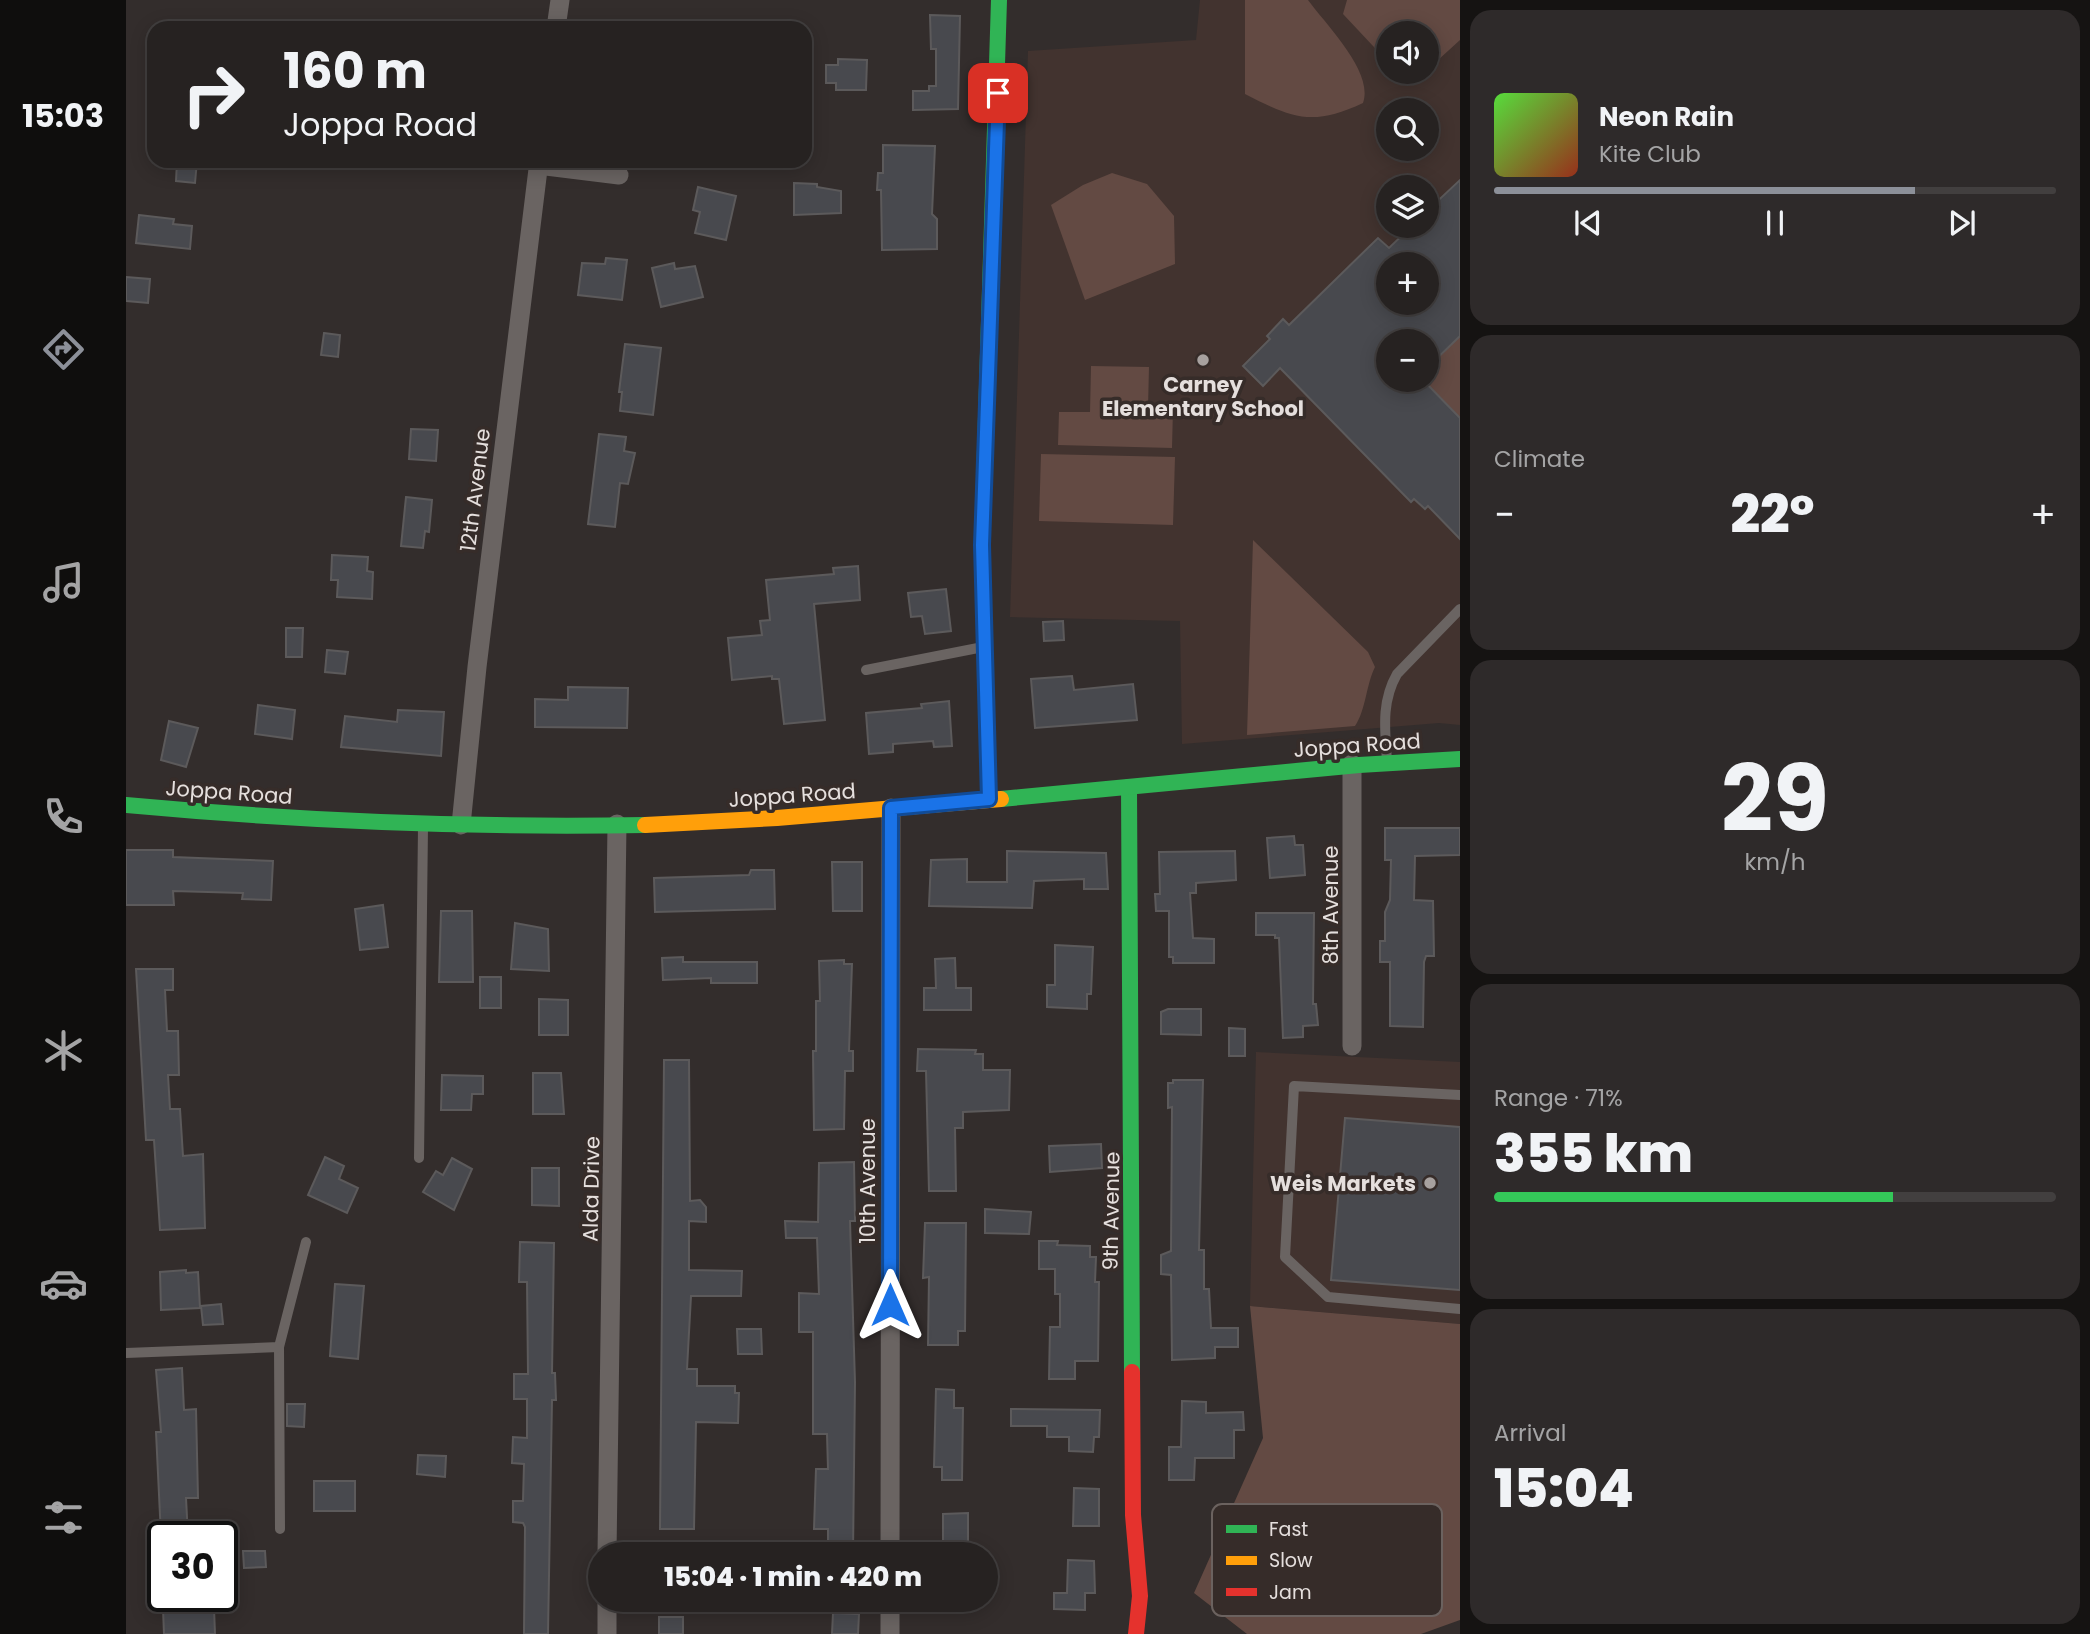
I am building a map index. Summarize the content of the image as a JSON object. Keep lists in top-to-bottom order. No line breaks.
{"streets":{"street":["12th Avenue","Joppa Road","8th Avenue","10th Avenue","Alda Drive","9th Avenue"]},"crossings":[["12th Avenue","Joppa Road"],["Joppa Road","8th Avenue"],["Joppa Road","10th Avenue"],["Joppa Road","Alda Drive"],["Joppa Road","9th Avenue"]],"places":["Carney Elementary School","Weis Markets"],"legend":["Fast","Slow","Jam"],"page":{"tabs":"15:03","map_buttons":["+","−"],"turn":["160 m","Joppa Road"],"song":["Neon Rain","Kite Club"],"tile":["Climate",["29","km/h"],["Range · 71%","355 km"],["Arrival","15:04"]],"heat":["−","22°","+"],"limit":"30","trip":"15:04 · 1 min · 420 m"}}
